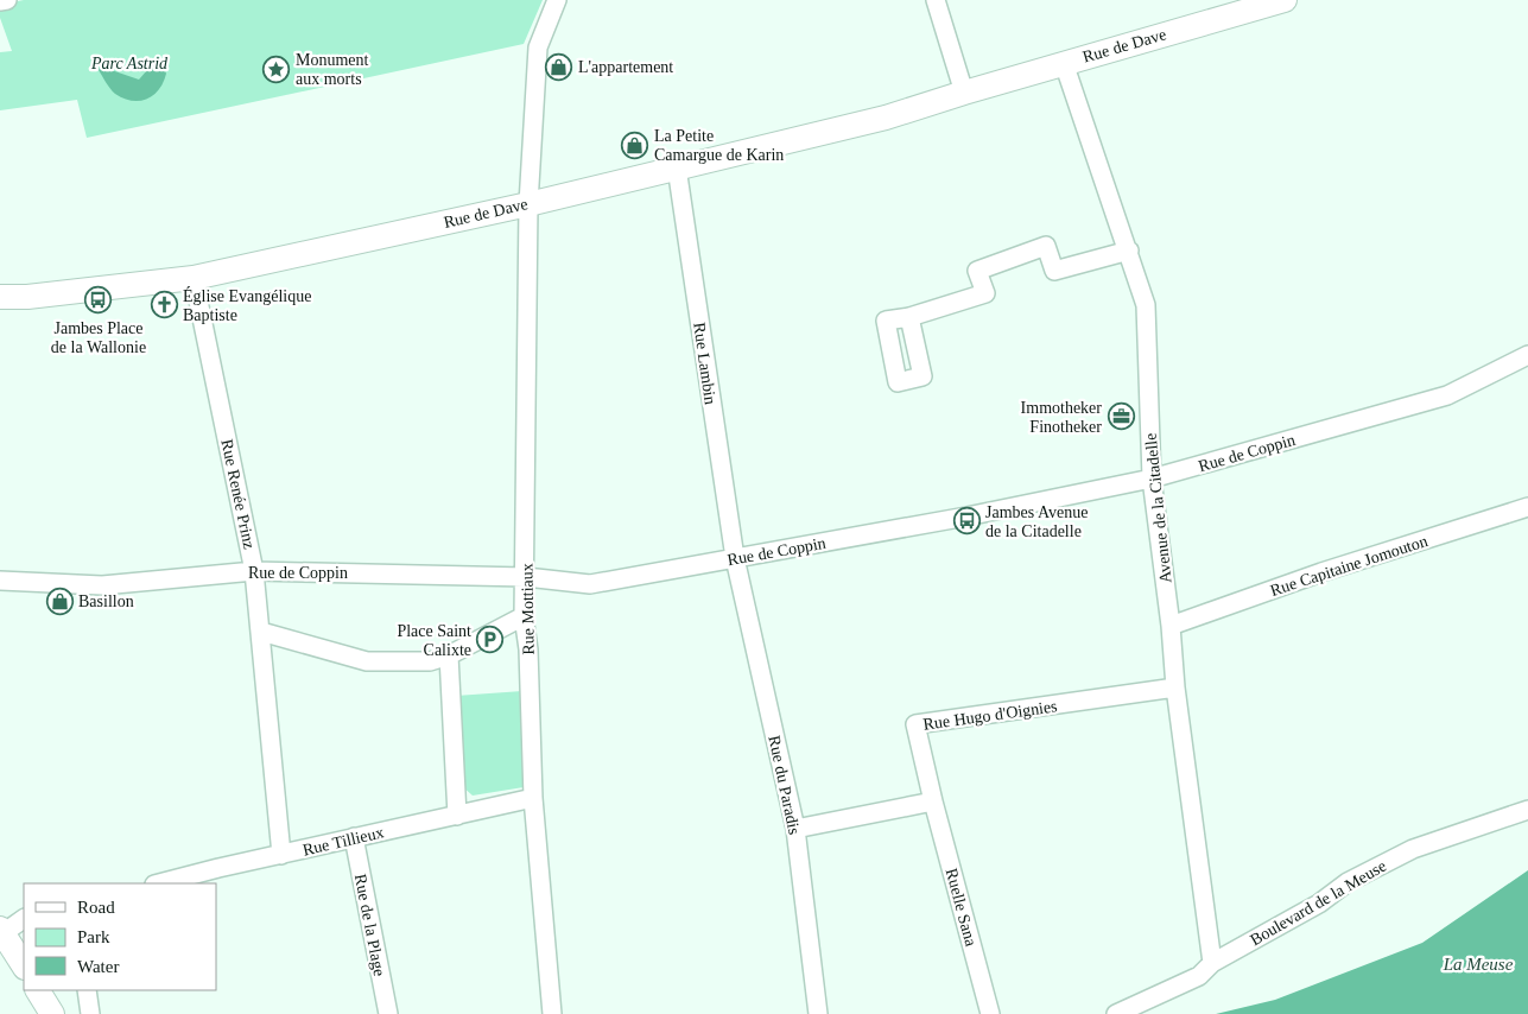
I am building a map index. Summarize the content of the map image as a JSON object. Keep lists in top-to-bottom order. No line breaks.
{"streets":{"main road":["Rue de Dave"],"street":["Rue Lambin","Rue de Coppin","Rue Renée Prinz","Avenue de la Citadelle","Rue Capitaine Jomouton","Rue Mottiaux","Rue Hugo d'Oignies","Rue du Paradis","Rue Tillieux","Boulevard de la Meuse","Ruelle Sana","Rue de la Plage"]},"crossings":[["Rue de Dave","Rue Lambin"],["Rue de Dave","Rue Renée Prinz"],["Rue de Dave","Avenue de la Citadelle"],["Rue de Dave","Rue Mottiaux"],["Rue Lambin","Rue de Coppin"],["Rue Lambin","Rue du Paradis"],["Rue de Coppin","Rue Renée Prinz"],["Rue de Coppin","Avenue de la Citadelle"],["Rue de Coppin","Rue Mottiaux"],["Rue de Coppin","Rue du Paradis"],["Rue Renée Prinz","Rue Tillieux"],["Avenue de la Citadelle","Rue Capitaine Jomouton"],["Avenue de la Citadelle","Rue Hugo d'Oignies"],["Avenue de la Citadelle","Boulevard de la Meuse"],["Rue Mottiaux","Rue Tillieux"],["Rue Hugo d'Oignies","Ruelle Sana"],["Rue Tillieux","Rue de la Plage"]],"water":["La Meuse"],"parks":["Parc Astrid"],"places":{"shop":["L'appartement","La Petite Camargue de Karin","Basillon"],"place":["Monument aux morts"],"bus stop":["Jambes Place de la Wallonie","Jambes Avenue de la Citadelle"],"church":["Église Evangélique Baptiste"],"office":["Immotheker Finotheker"],"parking":["Place Saint Calixte"]},"legend":["Road","Park","Water"]}
